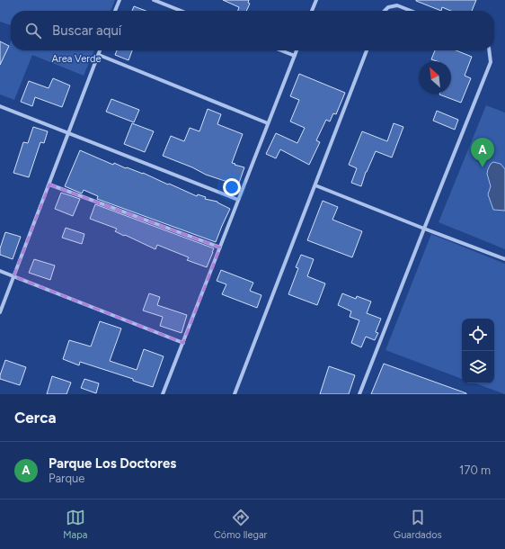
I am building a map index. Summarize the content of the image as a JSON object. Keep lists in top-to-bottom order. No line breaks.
{"parks":["Area Verde"],"north":"top left","page":{"search":"Buscar aquí","pins":"A","heading":"Cerca","list":[{"mark":"A","name":"Parque Los Doctores","note":"Parque","value":"170 m"}],"nav":["Mapa","Cómo llegar","Guardados"]}}
